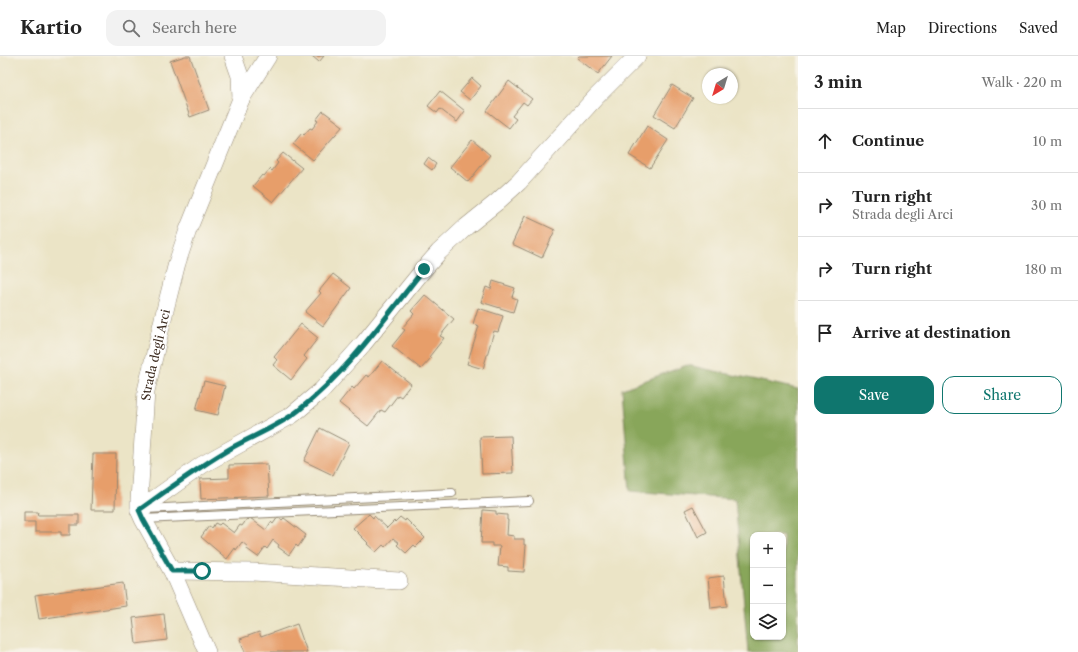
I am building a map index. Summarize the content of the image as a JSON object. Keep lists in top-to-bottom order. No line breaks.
{"streets":{"street":["Strada degli Arci"]},"north":"bottom left","page":{"header":"Kartio","search":"Search here","nav":["Map","Directions","Saved"],"heading":["3 min","Walk · 220 m"],"list":[["Continue","10 m"],["Turn right","Strada degli Arci","30 m"],["Turn right","180 m"],"Arrive at destination"],"buttons":["Save","Share"],"map_buttons":["+","−"]}}
